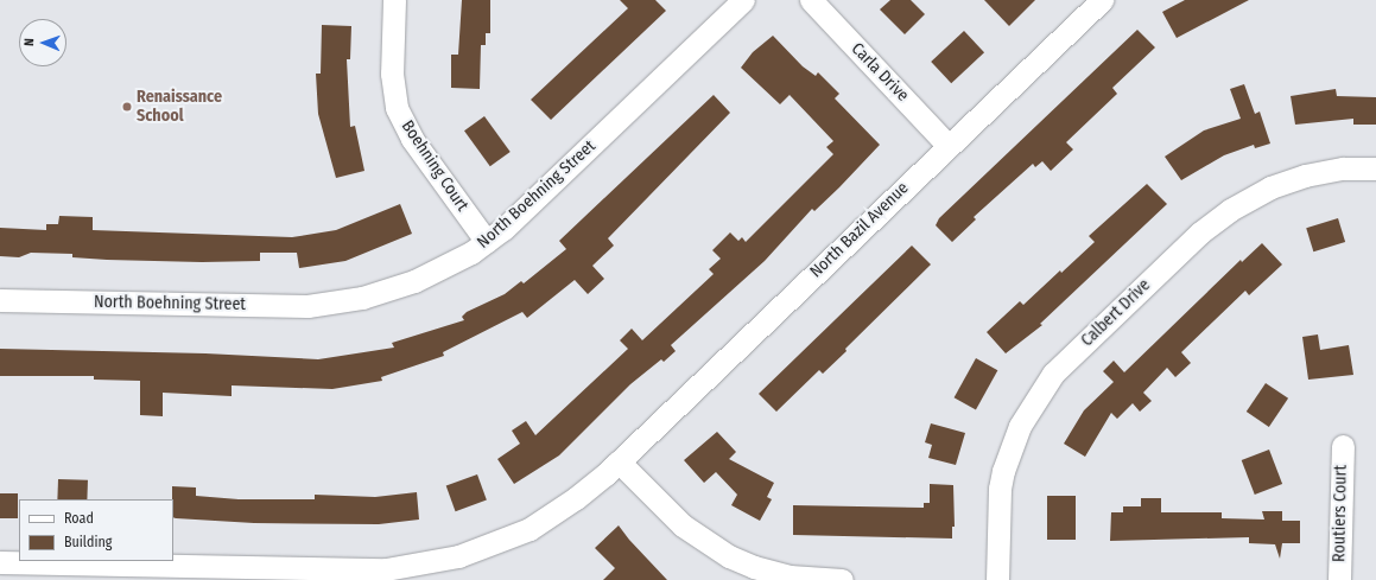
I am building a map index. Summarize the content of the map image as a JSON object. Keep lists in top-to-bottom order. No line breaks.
{"streets":{"street":["Carla Drive","Boehning Court","North Boehning Street","North Bazil Avenue","Calbert Drive","Routiers Court"]},"crossings":[["Carla Drive","North Bazil Avenue"],["Boehning Court","North Boehning Street"]],"places":["Renaissance School"],"legend":["Road","Building"],"north":"left"}
